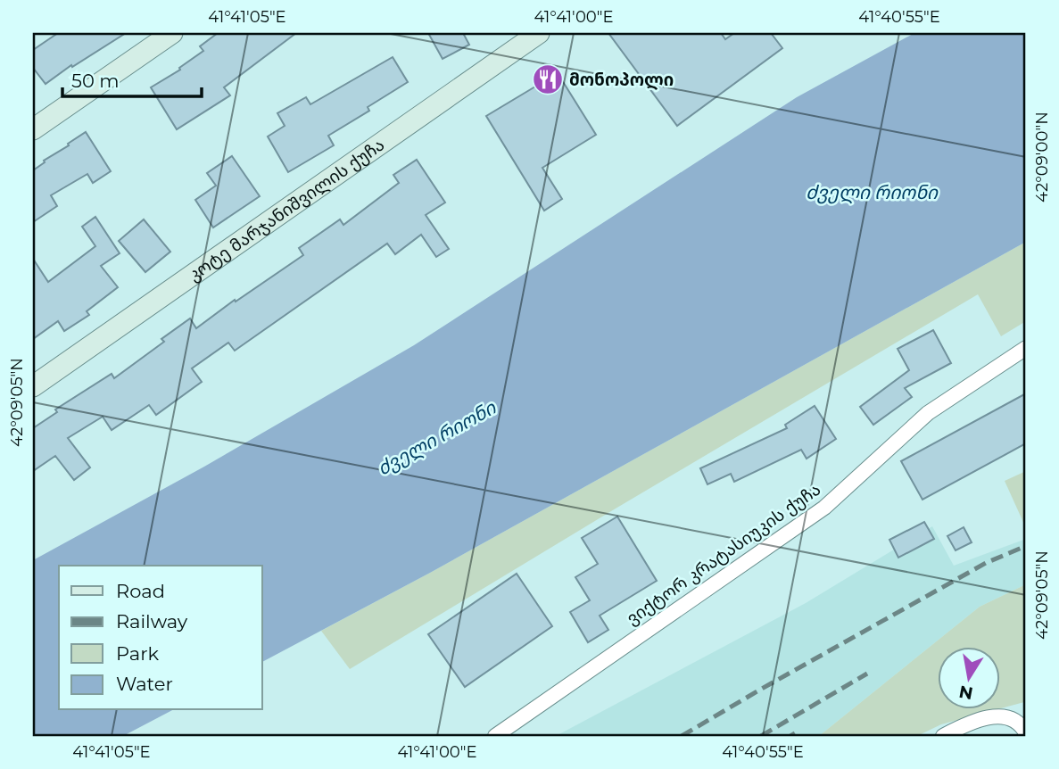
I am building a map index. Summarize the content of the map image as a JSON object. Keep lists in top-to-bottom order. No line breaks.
{"streets":{"street":["კოტე მარჯანიშვილის ქუჩა","ვიქტორ კრატასიუკის ქუჩა"]},"water":["ძველი რიონი"],"places":{"restaurant":["მონოპოლი"]},"legend":["Road","Railway","Park","Water"],"scale_bar":"50 m","north":"bottom","coordinates":["41°41'05\"E","41°41'00\"E","41°40'55\"E","42°09'00\"N","42°09'05\"N"]}
